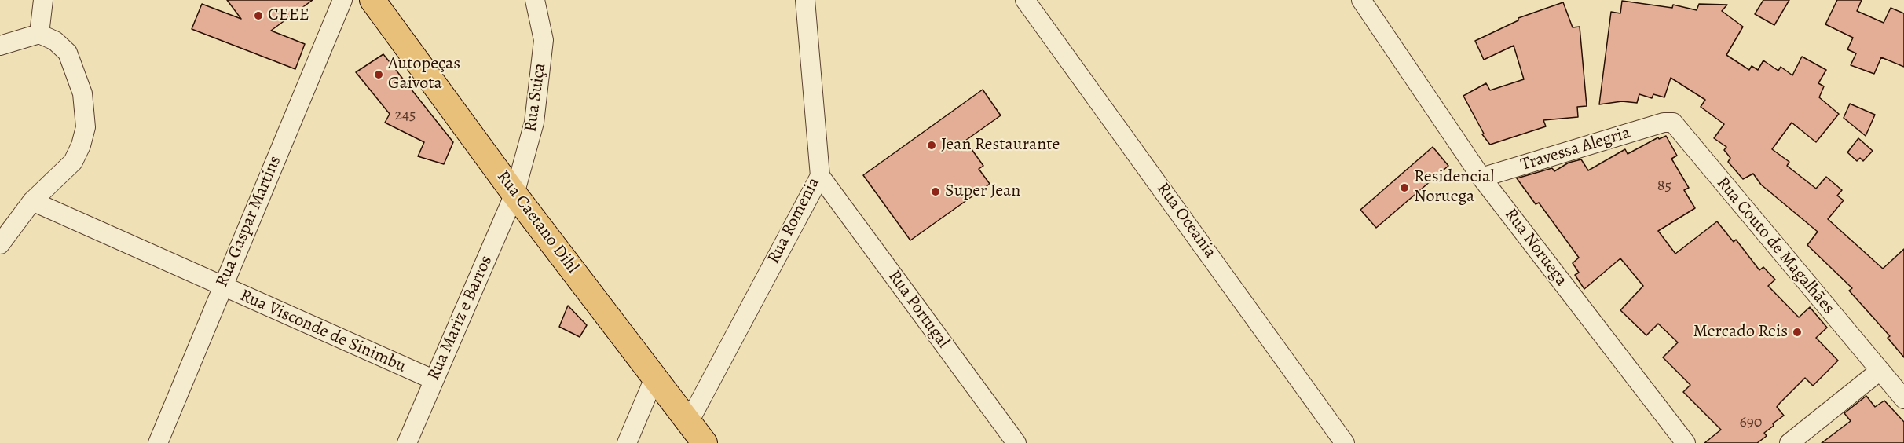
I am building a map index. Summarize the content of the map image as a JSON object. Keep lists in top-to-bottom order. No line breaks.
{"streets":{"main road":["Rua Caetano Dihl"],"street":["Rua Suiça","Travessa Alegria","Rua Romenia","Rua Oceania","Rua Gaspar Martins","Rua Couto de Magalhães","Rua Noruega","Rua Portugal","Rua Mariz e Barros","Rua Visconde de Sinimbu"]},"crossings":[["Rua Suiça","Rua Caetano Dihl"],["Rua Suiça","Rua Mariz e Barros"],["Travessa Alegria","Rua Couto de Magalhães"],["Travessa Alegria","Rua Noruega"],["Rua Romenia","Rua Caetano Dihl"],["Rua Romenia","Rua Portugal"],["Rua Gaspar Martins","Rua Visconde de Sinimbu"],["Rua Caetano Dihl","Rua Mariz e Barros"],["Rua Mariz e Barros","Rua Visconde de Sinimbu"]],"places":["CEEE","Autopeças Gaivota","Jean Restaurante","Residencial Noruega","Super Jean","Mercado Reis"],"house_numbers":["245","85","690"]}
